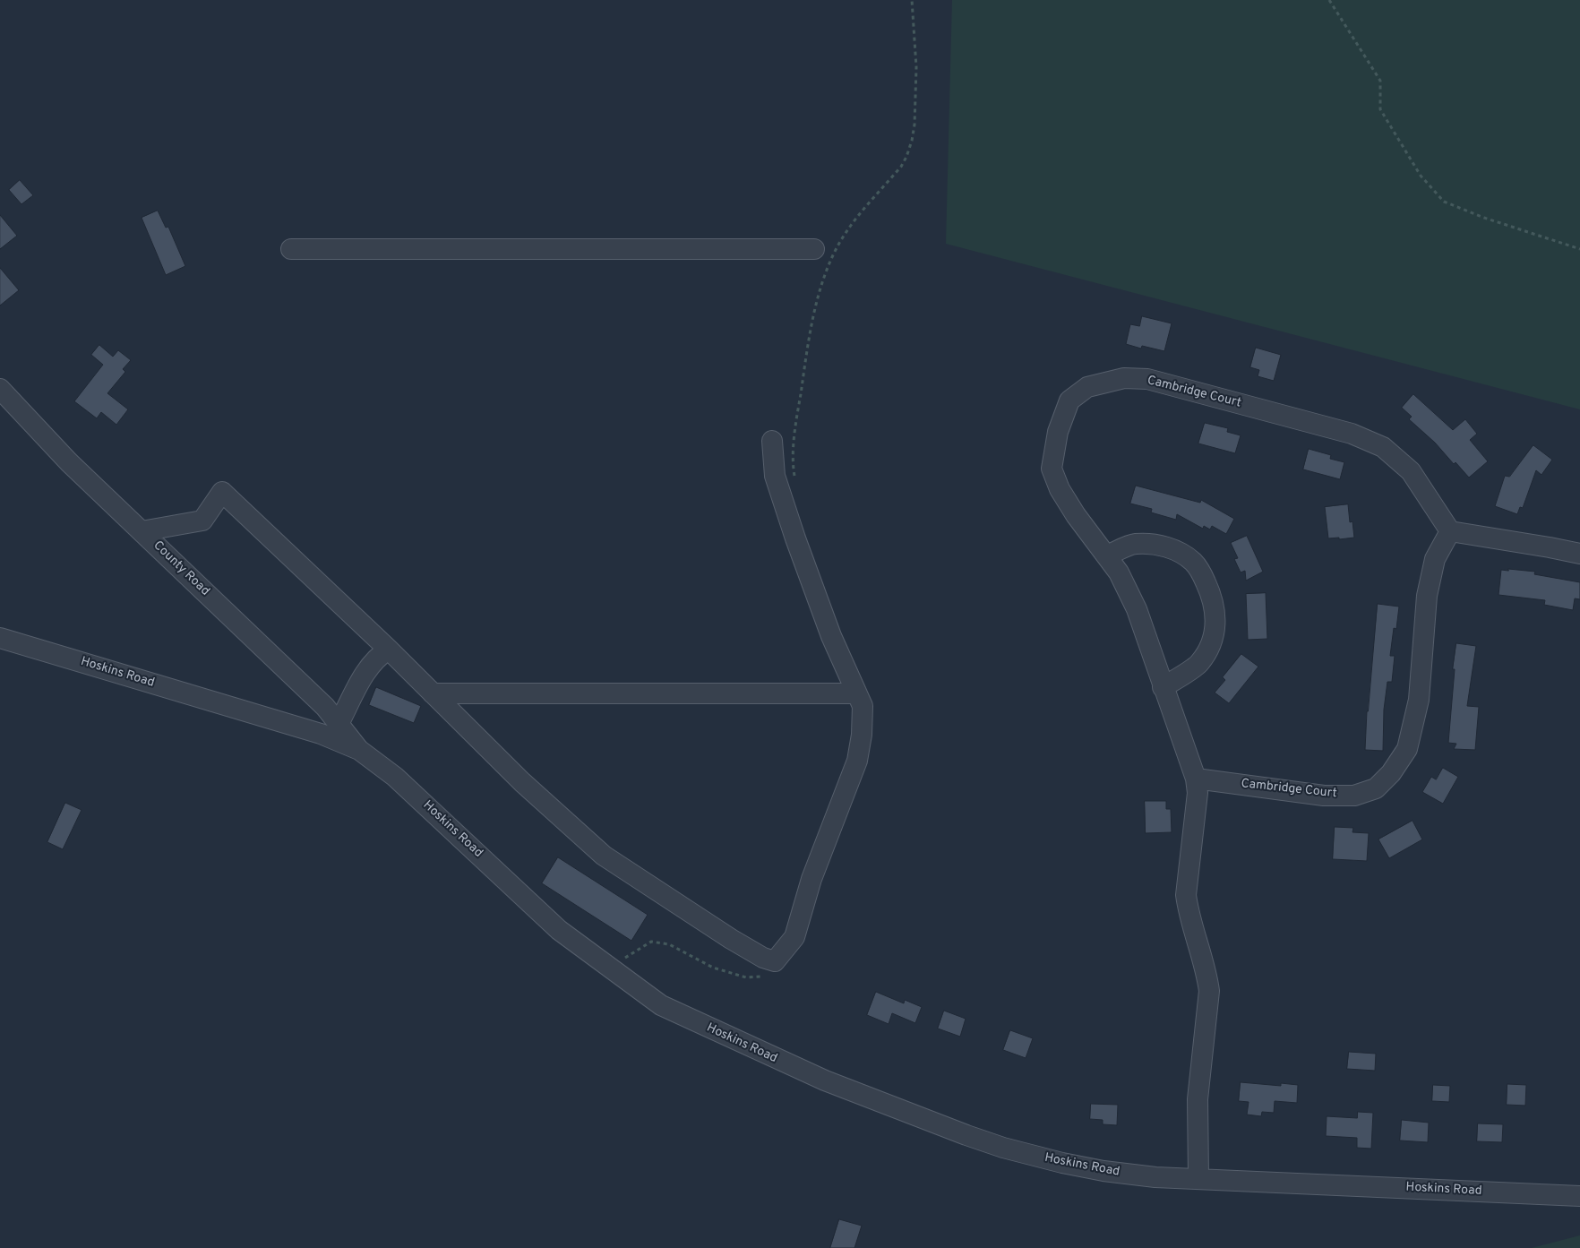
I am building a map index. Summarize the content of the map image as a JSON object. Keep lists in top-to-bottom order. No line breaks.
{"streets":{"street":["Cambridge Court","County Road","Hoskins Road"]},"crossings":[["Cambridge Court","Hoskins Road"],["County Road","Hoskins Road"]]}
